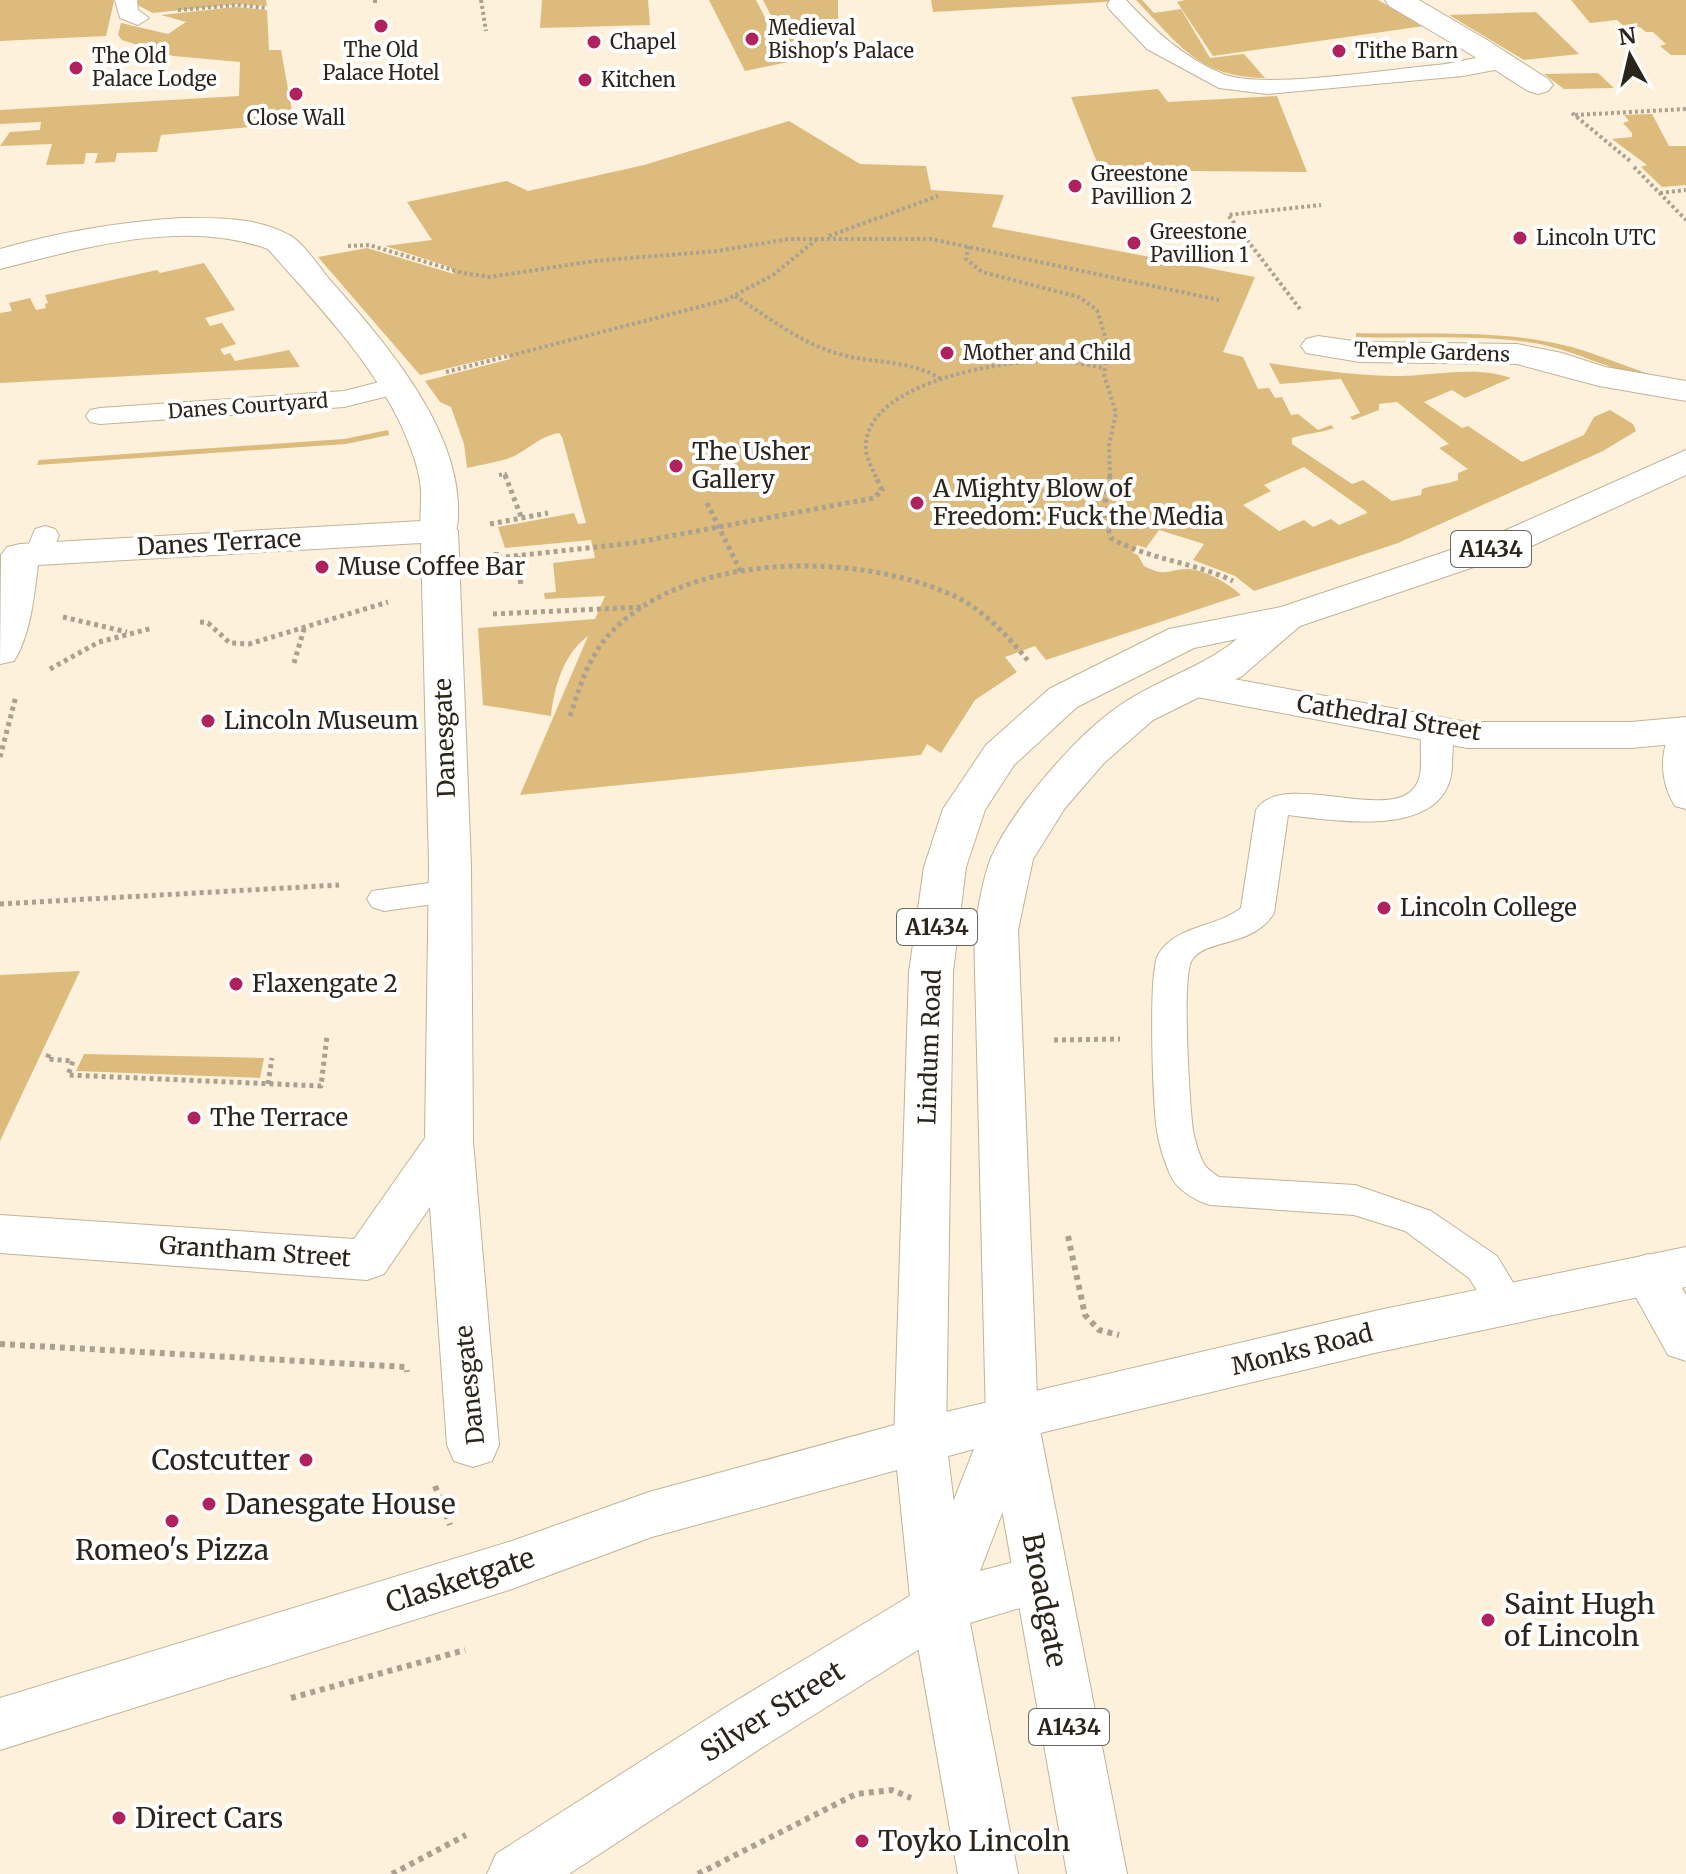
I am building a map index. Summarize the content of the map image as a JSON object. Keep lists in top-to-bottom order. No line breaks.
{"streets":{"main road":["Temple Gardens","Danes Terrace","A1434","Cathedral Street","Danesgate","Lindum Road","Grantham Street","Monks Road","Clasketgate","Broadgate","Silver Street"],"lane":["Danes Courtyard"]},"crossings":[["Danes Courtyard","Danesgate"],["Danes Terrace","Danesgate"],["A1434","Lindum Road"],["A1434","Monks Road"],["A1434","Clasketgate"],["A1434","Silver Street"],["Cathedral Street","Lindum Road"],["Danesgate","Grantham Street"],["Lindum Road","Monks Road"],["Lindum Road","Clasketgate"],["Lindum Road","Broadgate"],["Monks Road","Clasketgate"],["Monks Road","Broadgate"],["Broadgate","Silver Street"]],"places":["The Old Palace Hotel","Medieval Bishop's Palace","Chapel","Tithe Barn","The Old Palace Lodge","Kitchen","Close Wall","Greestone Pavillion 2","Lincoln UTC","Greestone Pavillion 1","Mother and Child","The Usher Gallery","A Mighty Blow of Freedom: Fuck the Media","Muse Coffee Bar","Lincoln Museum","Lincoln College","Flaxengate 2","The Terrace","Costcutter","Danesgate House","Romeo's Pizza","Saint Hugh of Lincoln","Direct Cars","Toyko Lincoln"],"north":"top"}
